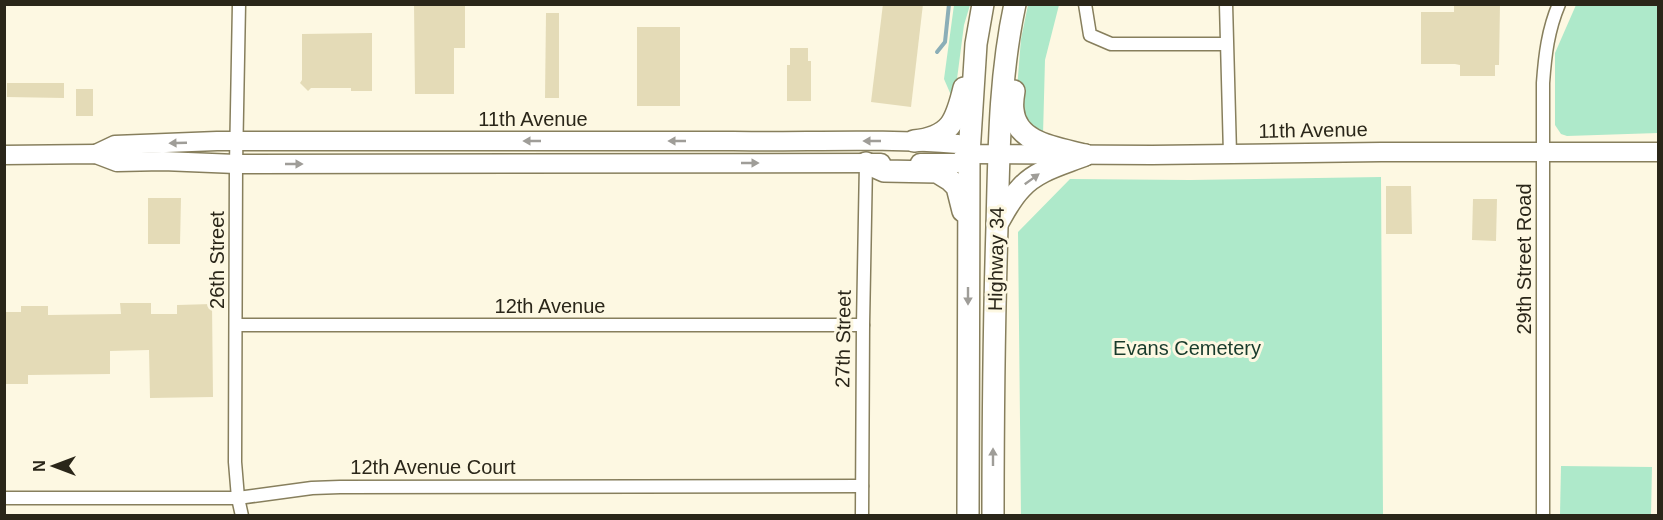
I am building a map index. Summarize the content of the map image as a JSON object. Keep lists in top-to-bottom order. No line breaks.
{"streets":{"highway":["Highway 34"],"main road":["11th Avenue"],"street":["29th Street Road","26th Street","12th Avenue","27th Street","12th Avenue Court"]},"crossings":[["11th Avenue","Highway 34"],["11th Avenue","29th Street Road"],["11th Avenue","26th Street"],["11th Avenue","27th Street"],["26th Street","12th Avenue"],["26th Street","12th Avenue Court"],["12th Avenue","27th Street"],["27th Street","12th Avenue Court"]],"parks":["Evans Cemetery"],"north":"left"}
